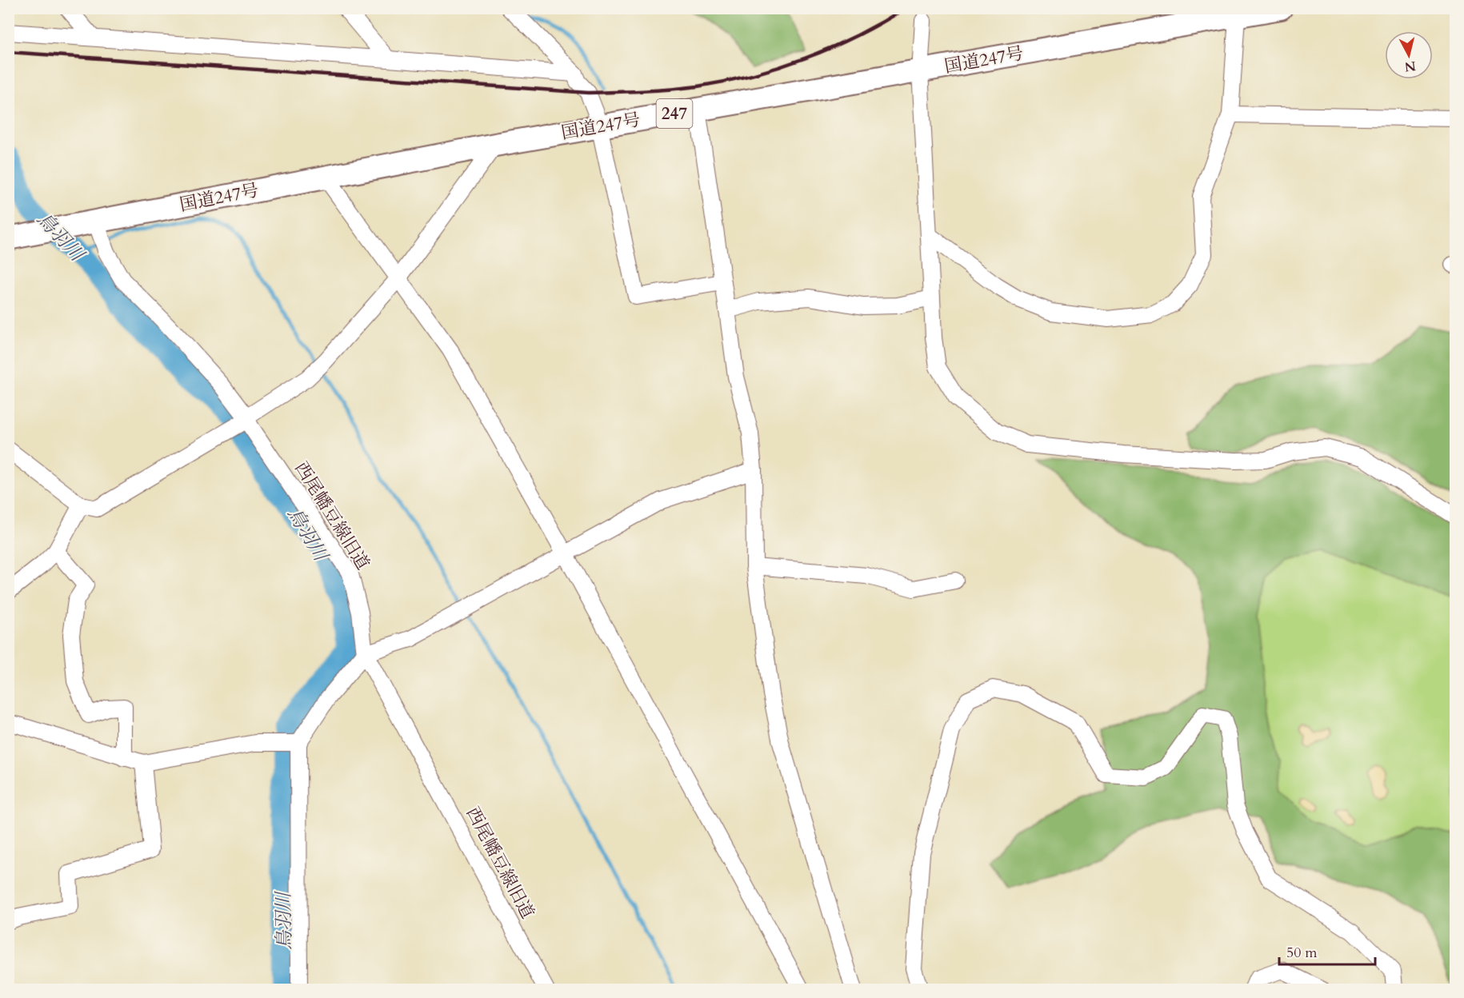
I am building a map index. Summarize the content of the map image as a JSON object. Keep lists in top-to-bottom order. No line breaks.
{"streets":{"highway":["国道247号","247"],"street":["西尾幡豆線旧道"]},"crossings":[["国道247号","西尾幡豆線旧道"]],"water":["鳥羽川"],"scale_bar":"50 m","north":"bottom"}
